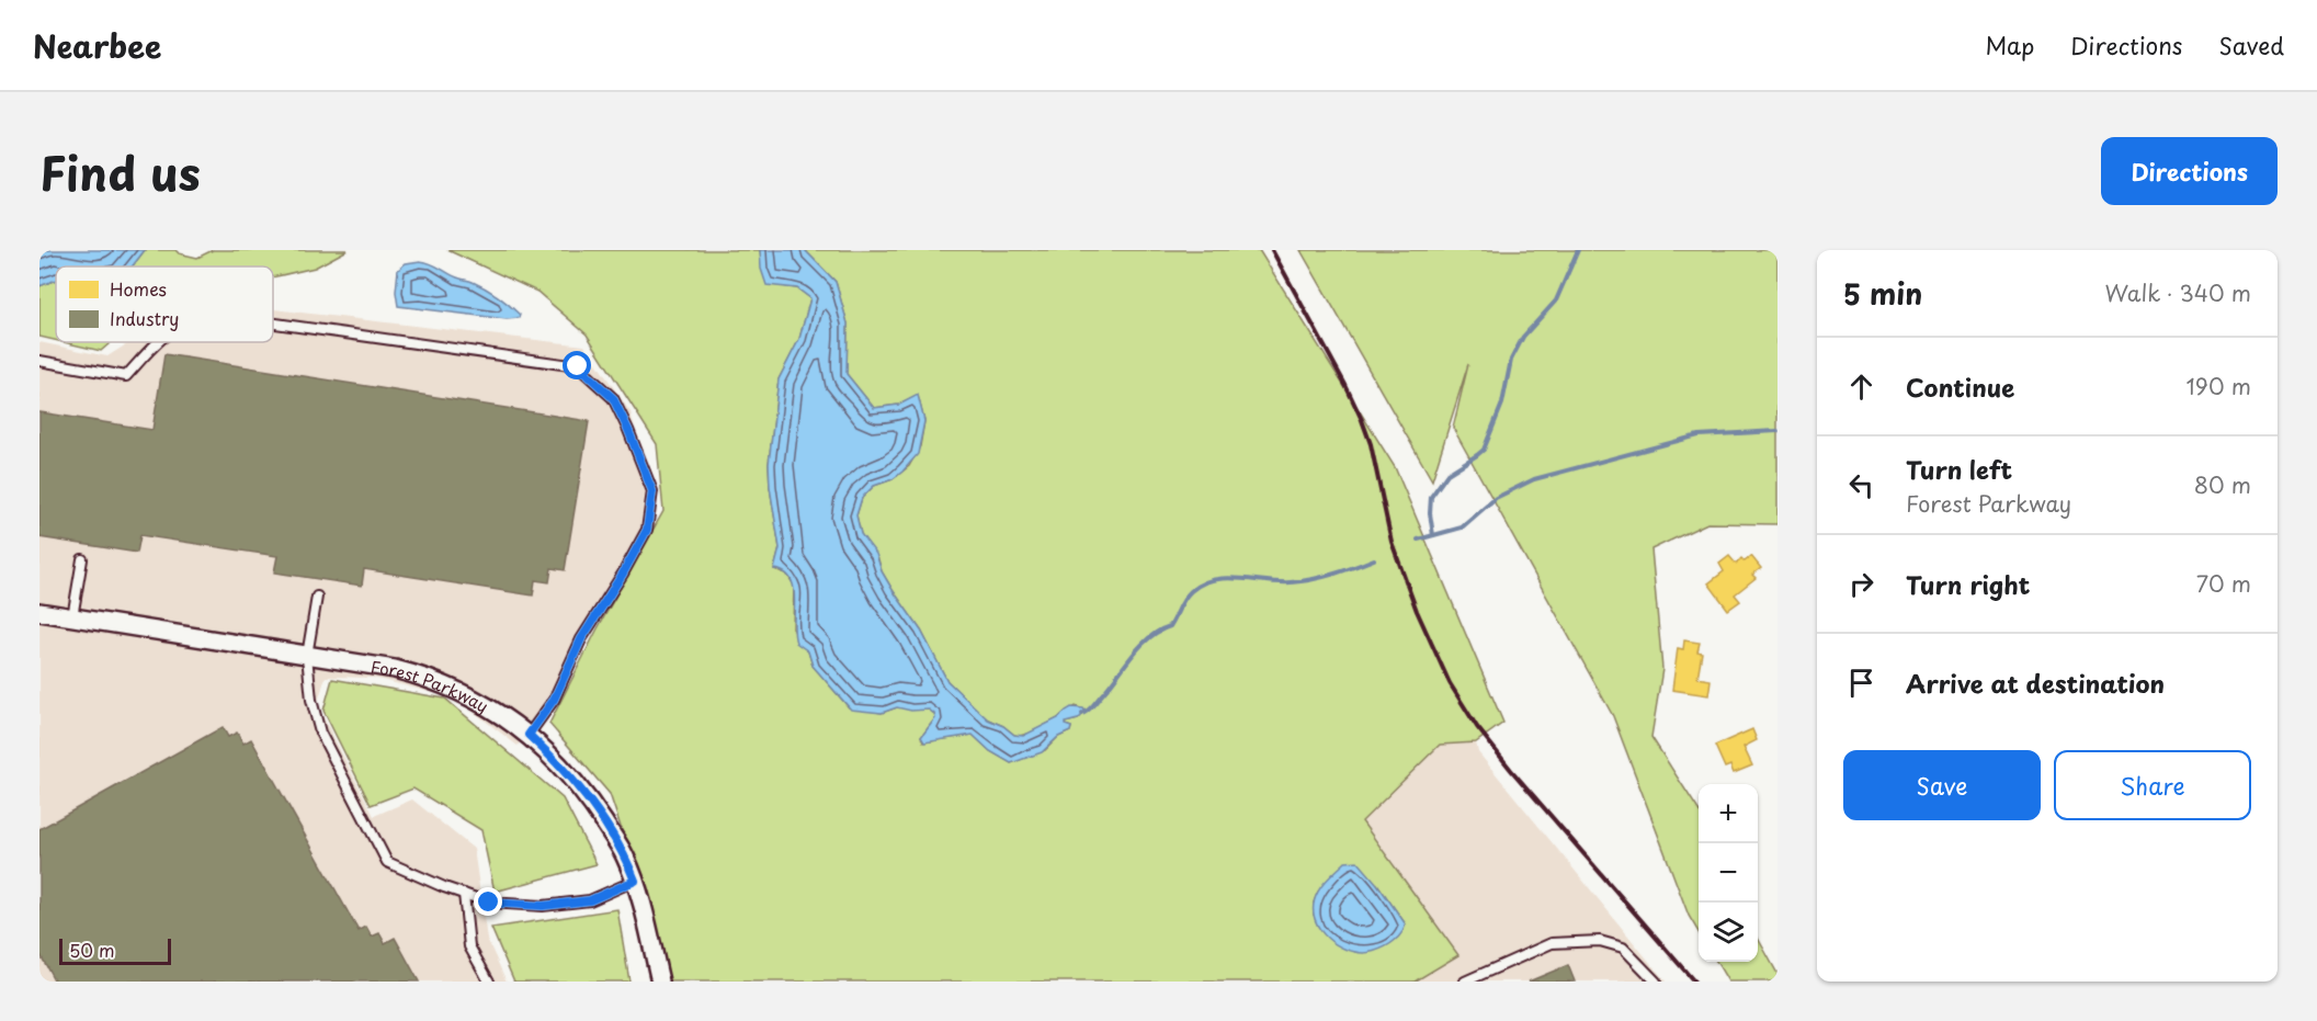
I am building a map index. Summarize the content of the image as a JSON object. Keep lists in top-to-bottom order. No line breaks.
{"streets":{"street":["Forest Parkway"]},"legend":["Homes","Industry"],"scale_bar":"50 m","page":{"header":"Nearbee","nav":["Map","Directions","Saved"],"title":"Find us","buttons":["Directions",["Save","Share"]],"heading":["5 min","Walk · 340 m"],"list":[["Continue","190 m"],["Turn left","Forest Parkway","80 m"],["Turn right","70 m"],"Arrive at destination"],"map_buttons":["+","−"],"scale":"50 m"}}
